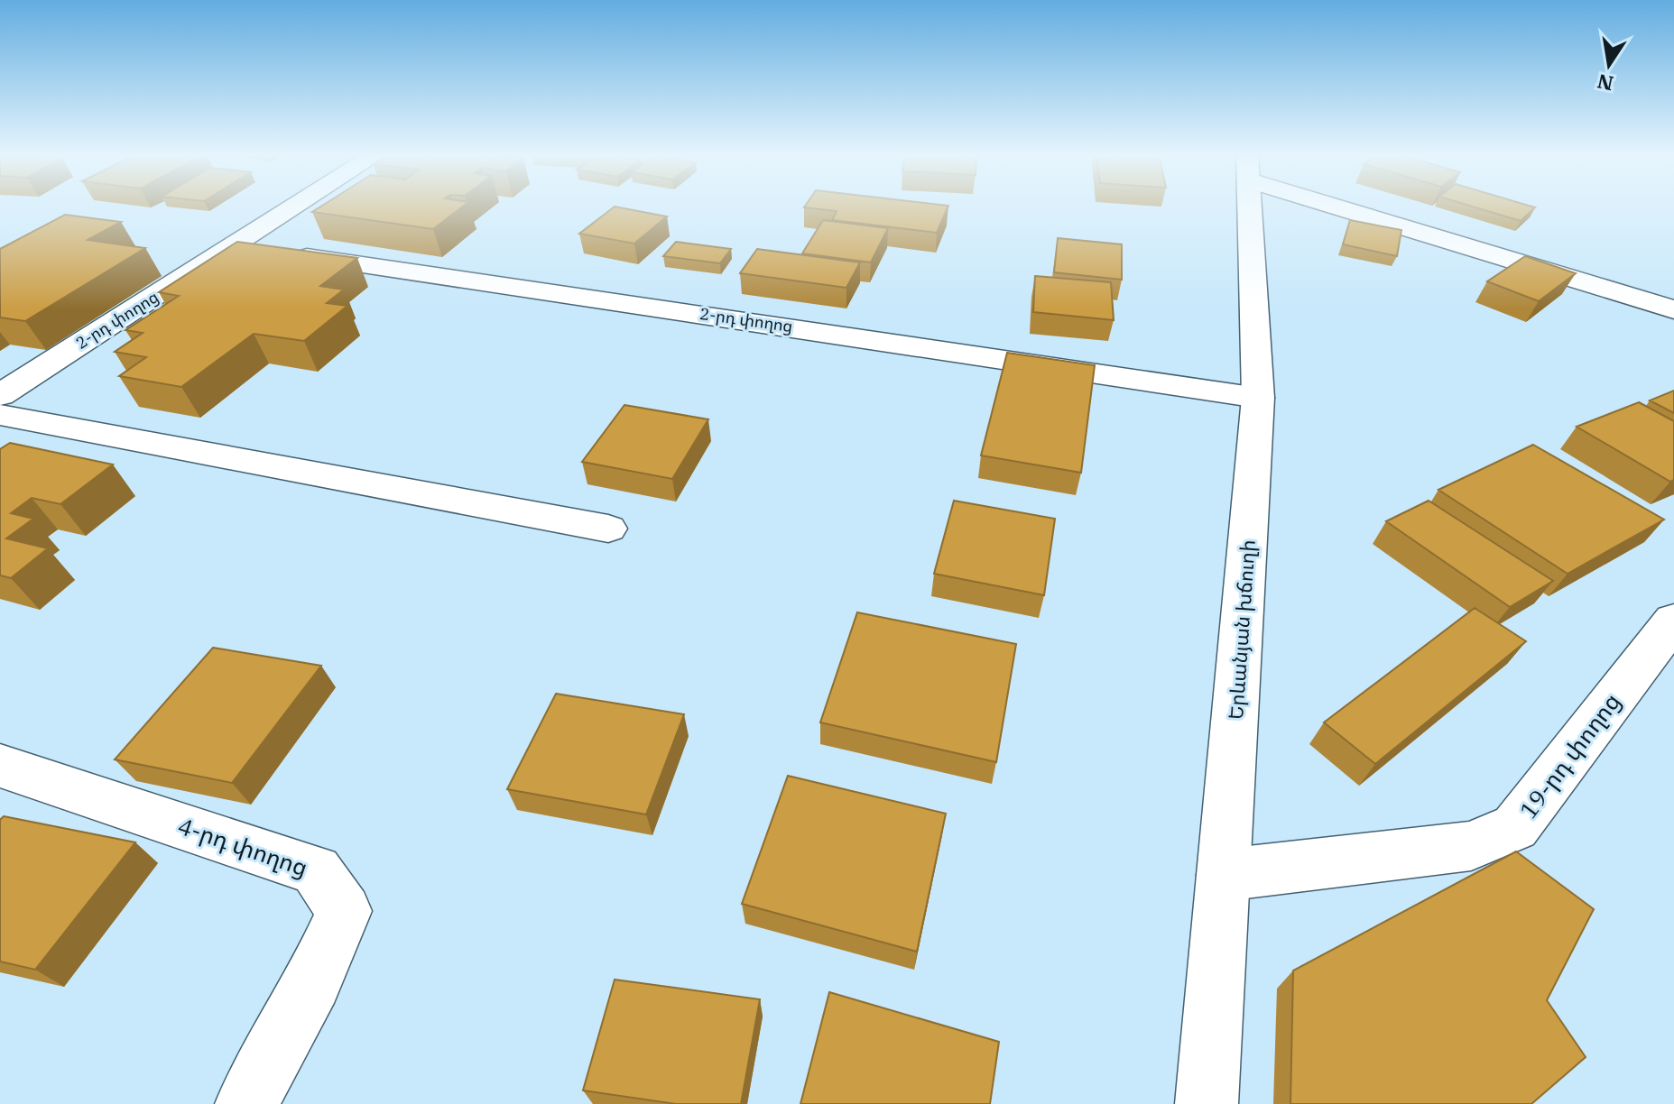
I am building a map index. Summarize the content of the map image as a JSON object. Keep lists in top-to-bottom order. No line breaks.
{"streets":{"street":["2-րդ փողոց","Երևանյան խճուղի","19-րդ փողոց","4-րդ փողոց"]},"crossings":[["2-րդ փողոց","Երևանյան խճուղի"],["Երևանյան խճուղի","19-րդ փողոց"]],"north":"bottom"}
